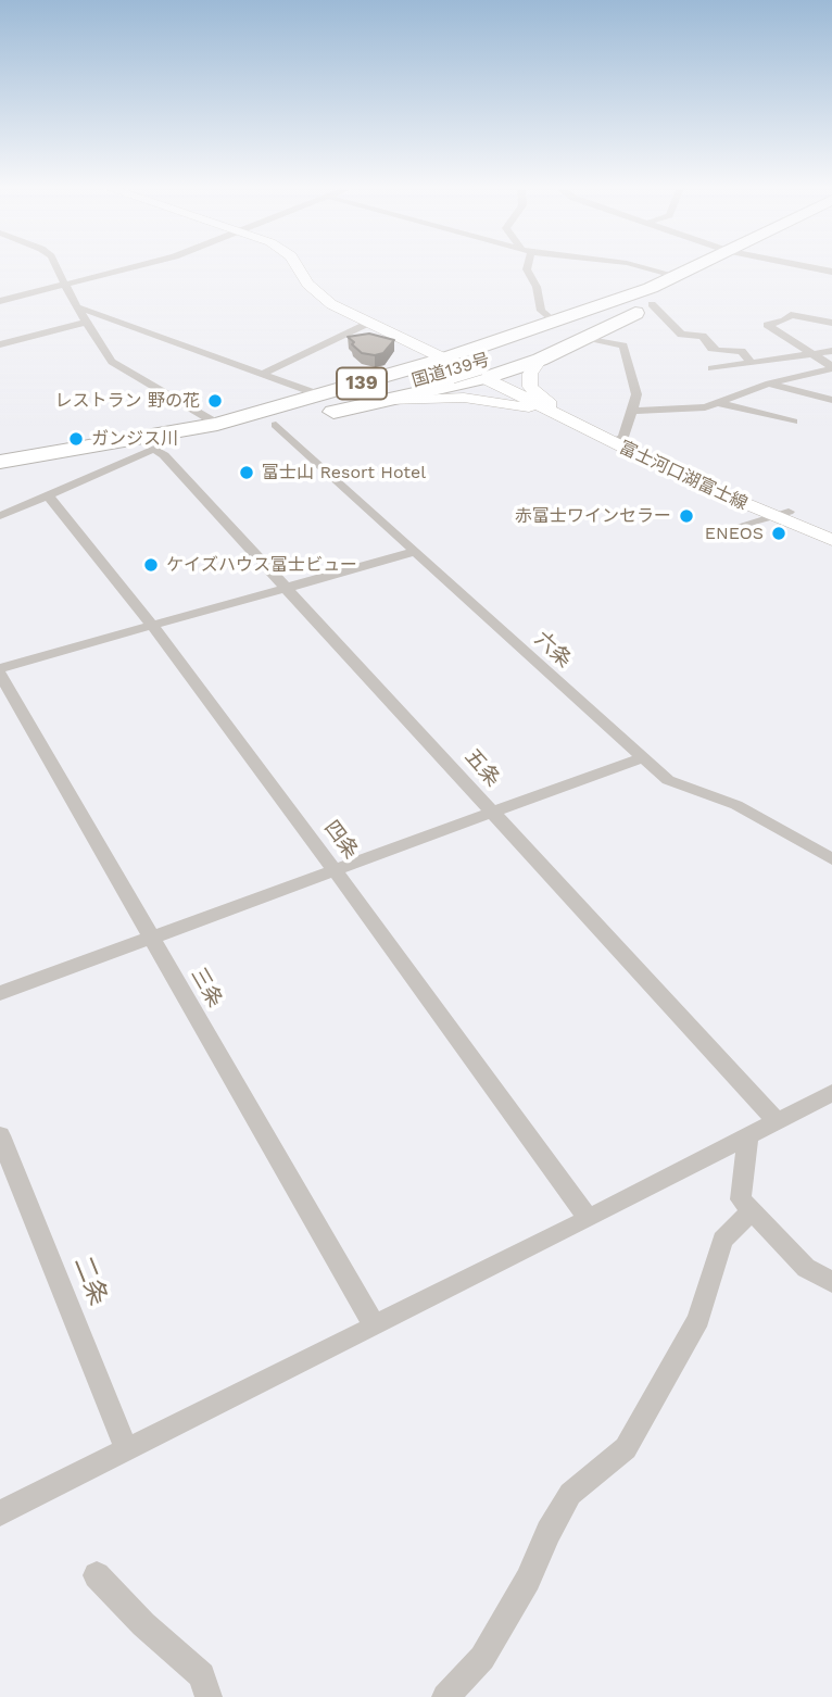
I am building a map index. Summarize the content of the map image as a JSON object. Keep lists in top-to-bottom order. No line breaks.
{"streets":{"highway":["国道139号","139"],"main road":["富士河口湖富士線"],"street":["六条","五条","四条","三条","二条"]},"crossings":[["国道139号","富士河口湖富士線"]],"places":["レストラン 野の花","ガンジス川","富士山 Resort Hotel","赤富士ワインセラー","ENEOS","ケイズハウス富士ビュー"]}
